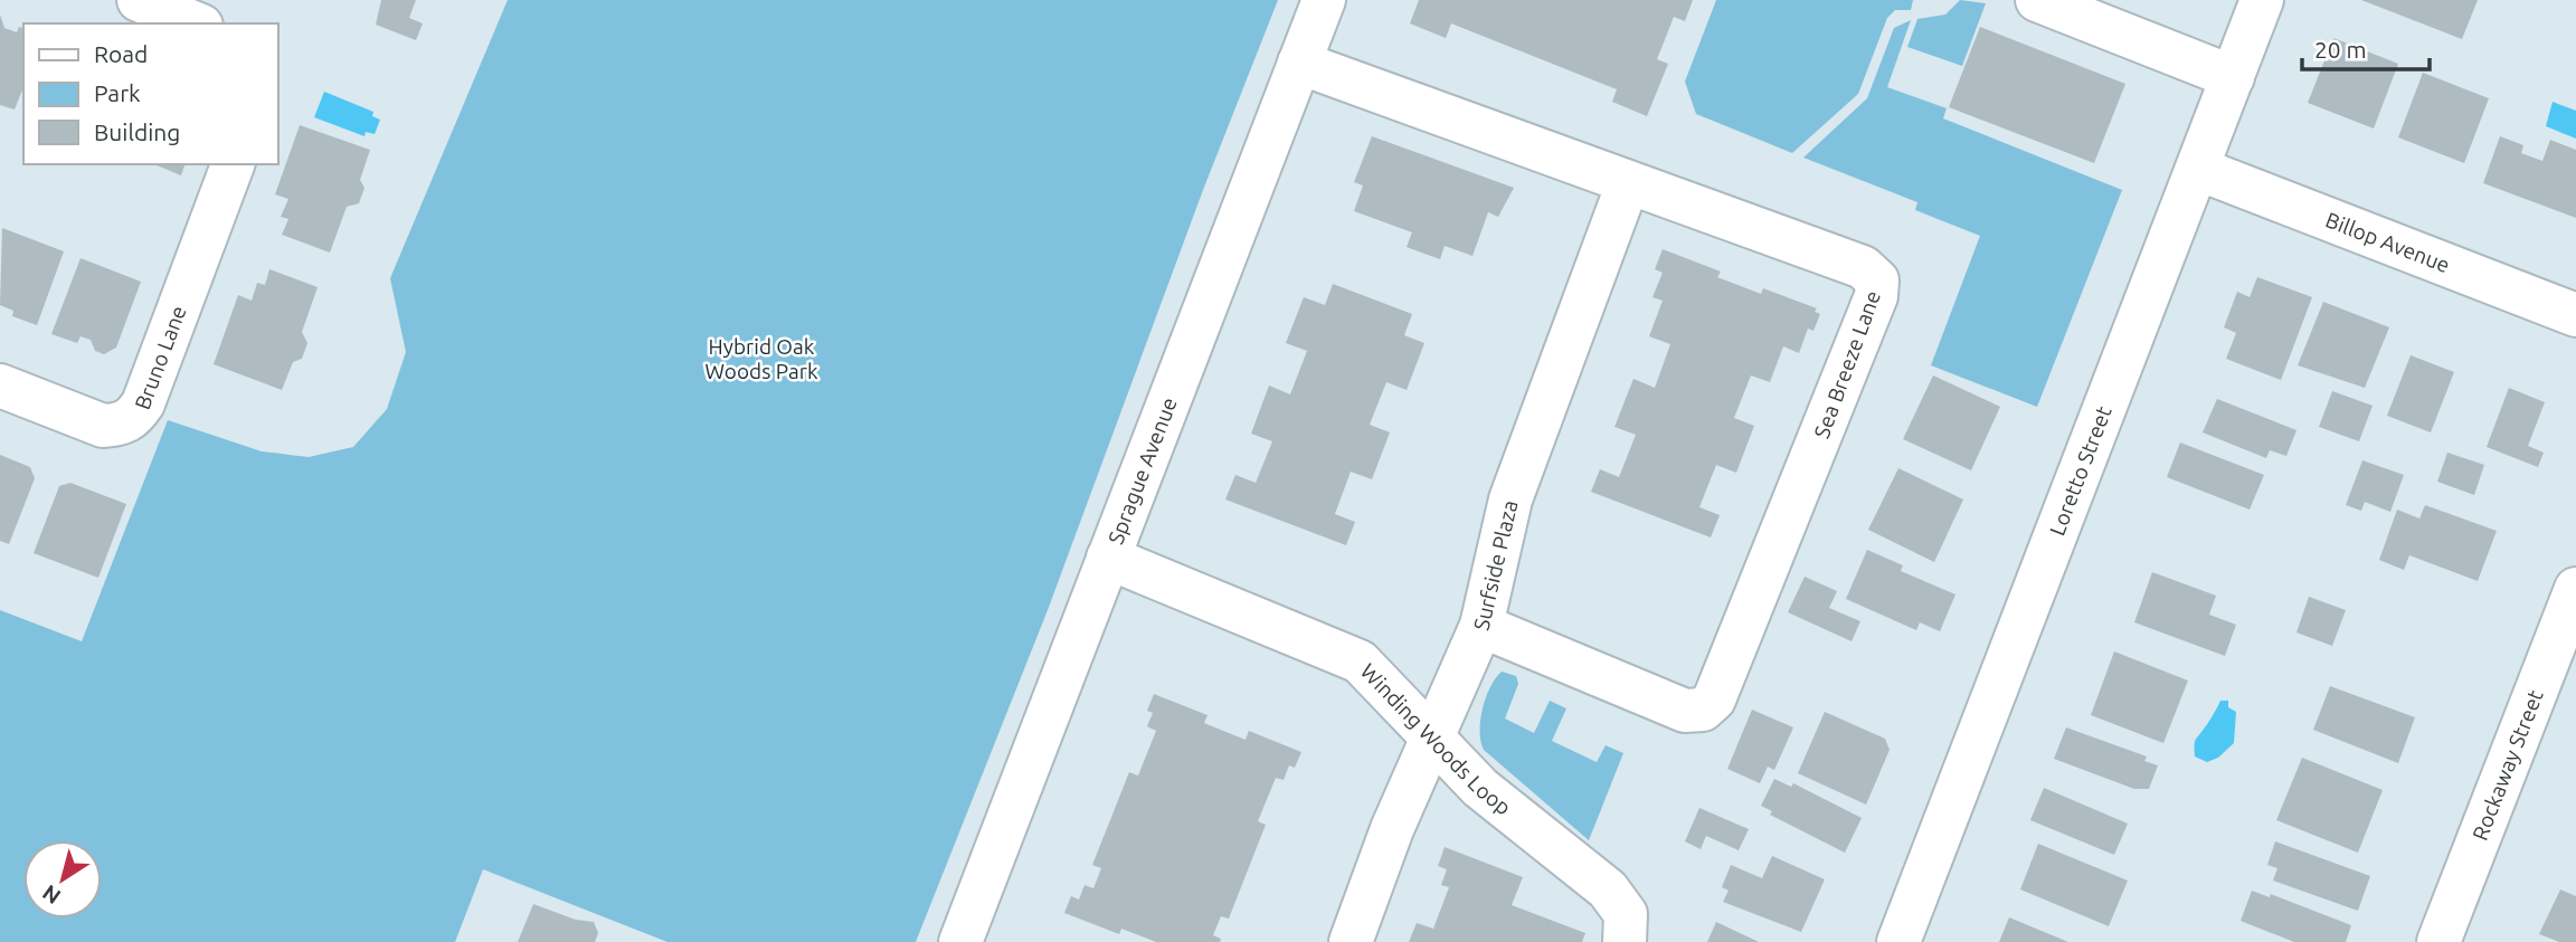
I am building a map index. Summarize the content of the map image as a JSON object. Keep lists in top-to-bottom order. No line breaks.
{"streets":{"street":["Billop Avenue","Bruno Lane","Sea Breeze Lane","Sprague Avenue","Loretto Street","Surfside Plaza","Winding Woods Loop","Rockaway Street"]},"crossings":[["Billop Avenue","Loretto Street"],["Sea Breeze Lane","Sprague Avenue"],["Sea Breeze Lane","Surfside Plaza"],["Sprague Avenue","Winding Woods Loop"],["Surfside Plaza","Winding Woods Loop"]],"parks":["Hybrid Oak Woods Park"],"legend":["Road","Park","Building"],"scale_bar":"20 m","north":"bottom left"}
